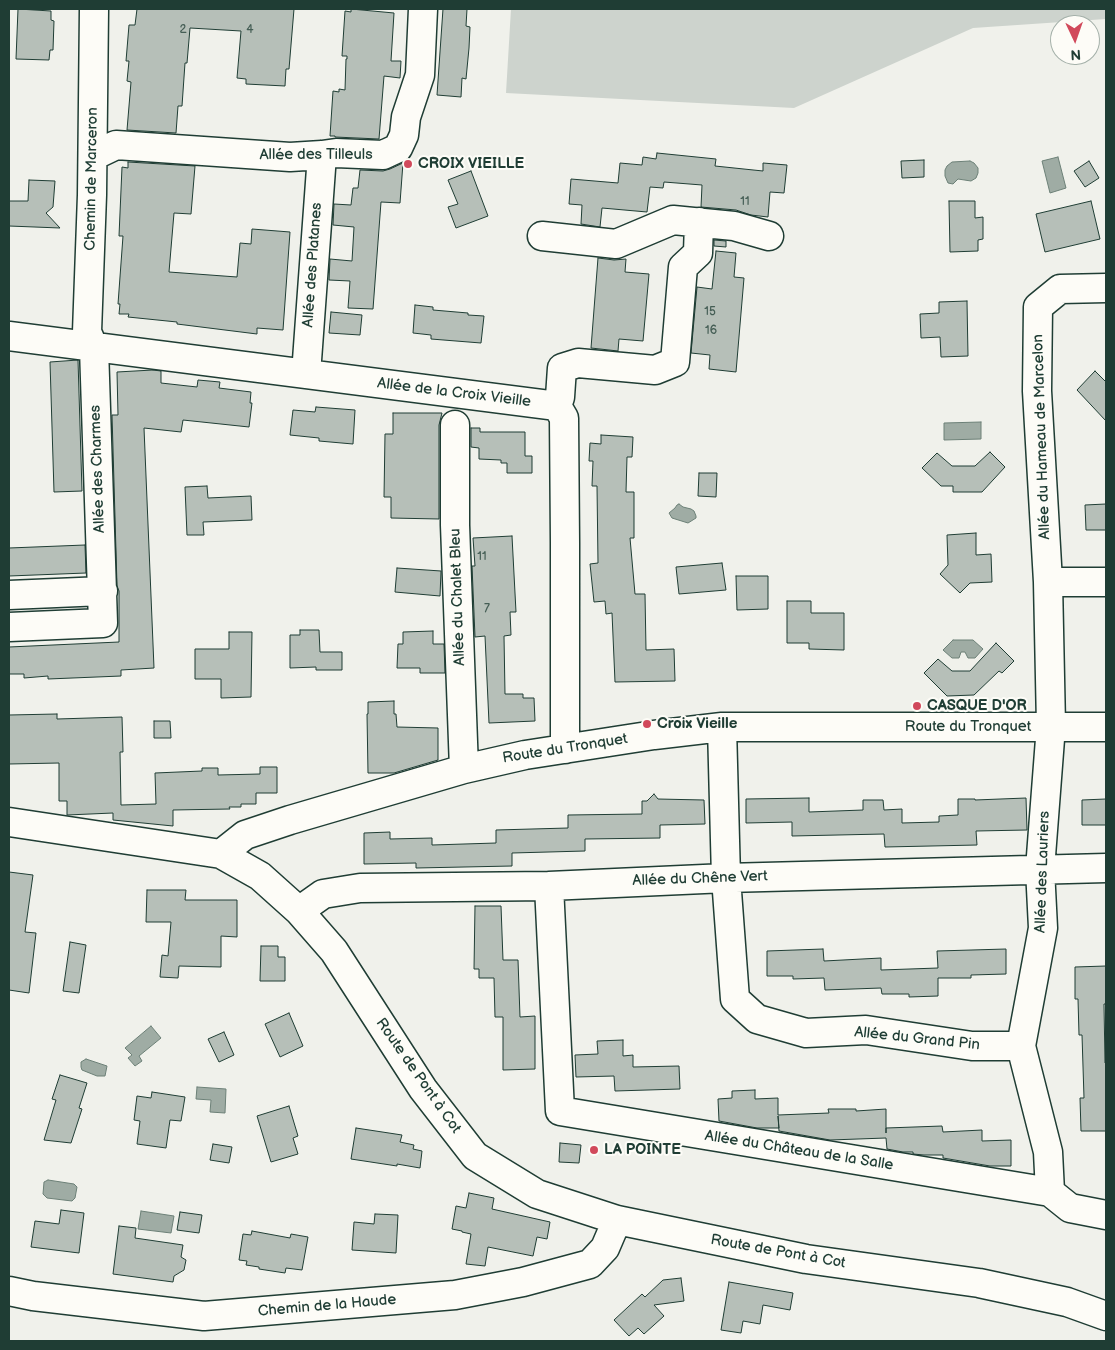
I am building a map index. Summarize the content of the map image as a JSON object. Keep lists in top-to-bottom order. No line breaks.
{"streets":{"street":["Allée des Tilleuls","Chemin de Marceron","Allée des Platanes","Allée de la Croix Vieille","Allée du Hameau de Marcelon","Allée des Charmes","Allée du Chalet Bleu","Route du Tronquet","Allée des Lauriers","Allée du Chêne Vert","Allée du Grand Pin","Route de Pont à Cot","Allée du Château de la Salle","Chemin de la Haude"]},"crossings":[["Allée des Tilleuls","Chemin de Marceron"],["Allée des Tilleuls","Allée des Platanes"],["Chemin de Marceron","Allée de la Croix Vieille"],["Chemin de Marceron","Allée des Charmes"],["Allée des Platanes","Allée de la Croix Vieille"],["Allée de la Croix Vieille","Allée des Charmes"],["Allée du Hameau de Marcelon","Route du Tronquet"],["Allée du Hameau de Marcelon","Allée des Lauriers"],["Allée du Chalet Bleu","Route du Tronquet"],["Route du Tronquet","Allée des Lauriers"],["Route du Tronquet","Allée du Grand Pin"],["Route du Tronquet","Route de Pont à Cot"],["Allée des Lauriers","Allée du Chêne Vert"],["Allée des Lauriers","Allée du Grand Pin"],["Allée des Lauriers","Allée du Château de la Salle"],["Allée du Chêne Vert","Allée du Grand Pin"],["Allée du Chêne Vert","Route de Pont à Cot"],["Allée du Chêne Vert","Allée du Château de la Salle"],["Route de Pont à Cot","Chemin de la Haude"]],"places":["CROIX VIEILLE","CASQUE D'OR","Croix Vieille","LA POINTE"],"house_numbers":["2","4","11","15","16","11","7"],"north":"bottom"}
